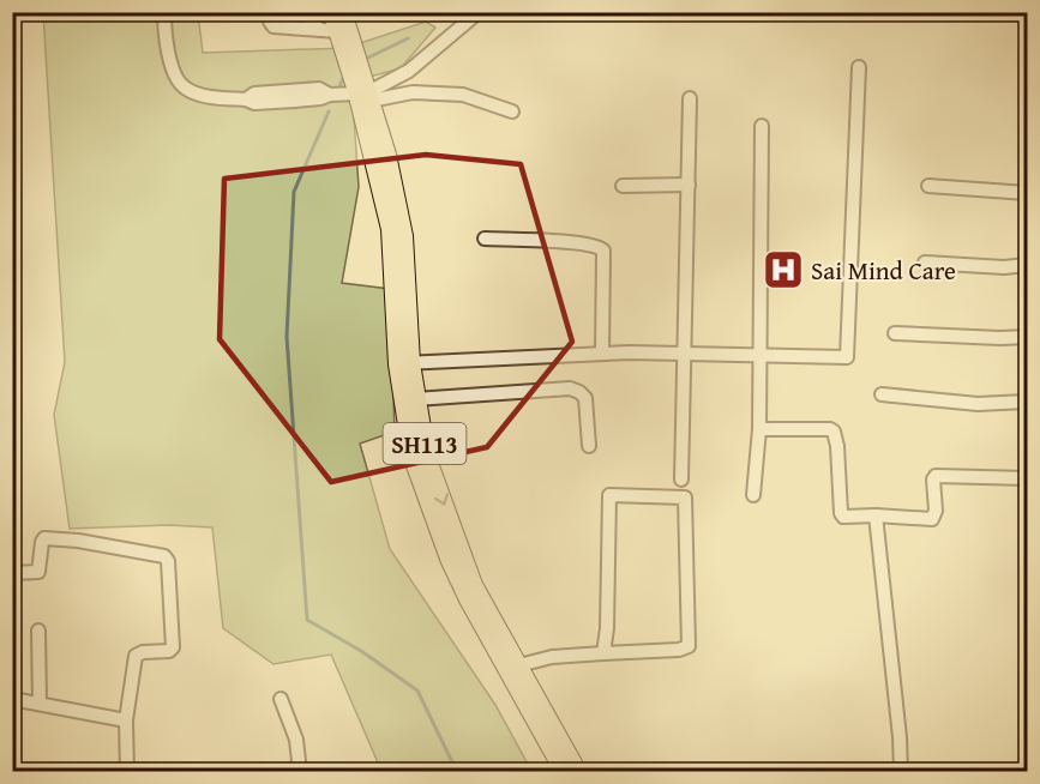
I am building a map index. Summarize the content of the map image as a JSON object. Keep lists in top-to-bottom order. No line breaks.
{"streets":{"main road":["SH113"]},"places":{"hospital":["Sai Mind Care"]}}
